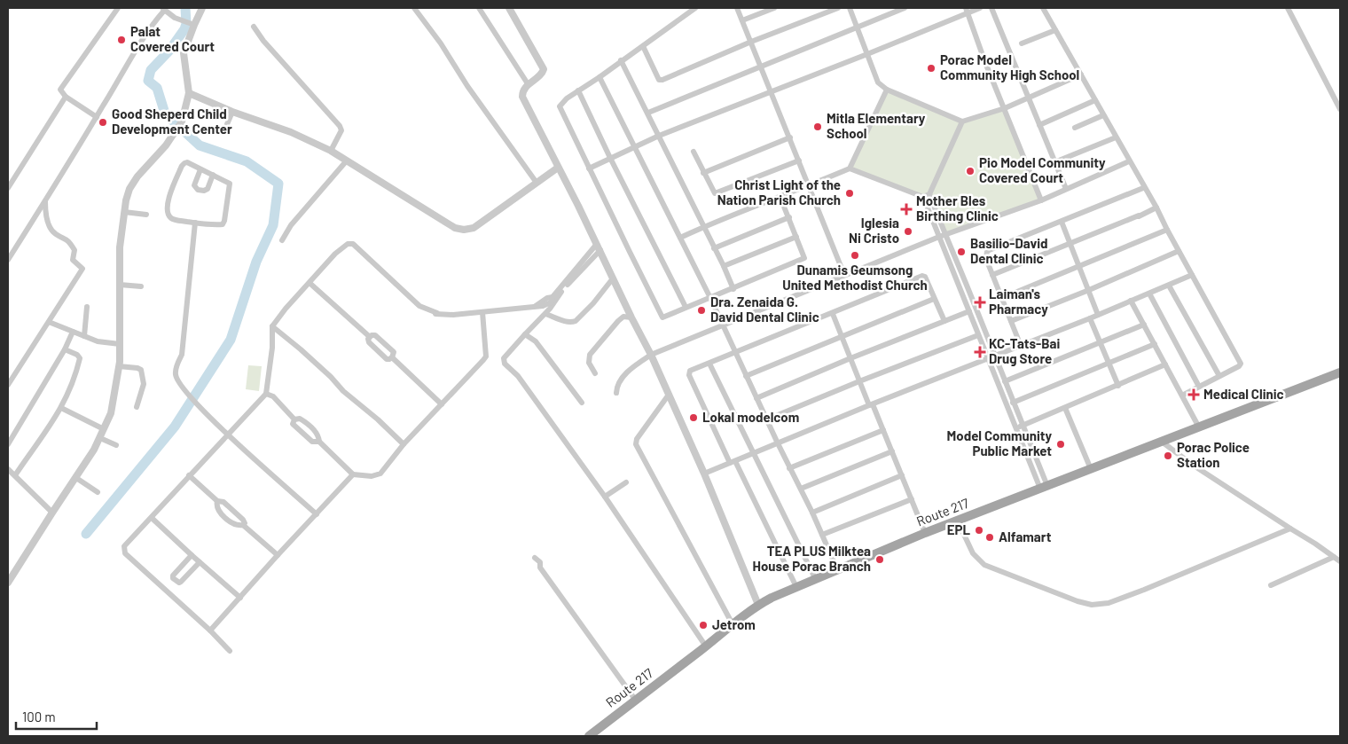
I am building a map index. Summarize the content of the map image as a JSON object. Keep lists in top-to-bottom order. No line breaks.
{"streets":{"main road":["Route 217"]},"places":{"other":["Palat Covered Court","Porac Model Community High School","Good Sheperd Child Development Center","Mitla Elementary School","Pio Model Community Covered Court","Christ Light of the Nation Parish Church","Iglesia Ni Cristo","Basilio-David Dental Clinic","Dunamis Geumsong United Methodist Church","Dra. Zenaida G. David Dental Clinic","Lokal modelcom","Model Community Public Market","Porac Police Station","EPL","Alfamart","TEA PLUS Milktea House Porac Branch","Jetrom"],"health":["Mother Bles Birthing Clinic","Laiman's Pharmacy","KC-Tats-Bai Drug Store","Medical Clinic"]},"scale_bar":"100 m"}
